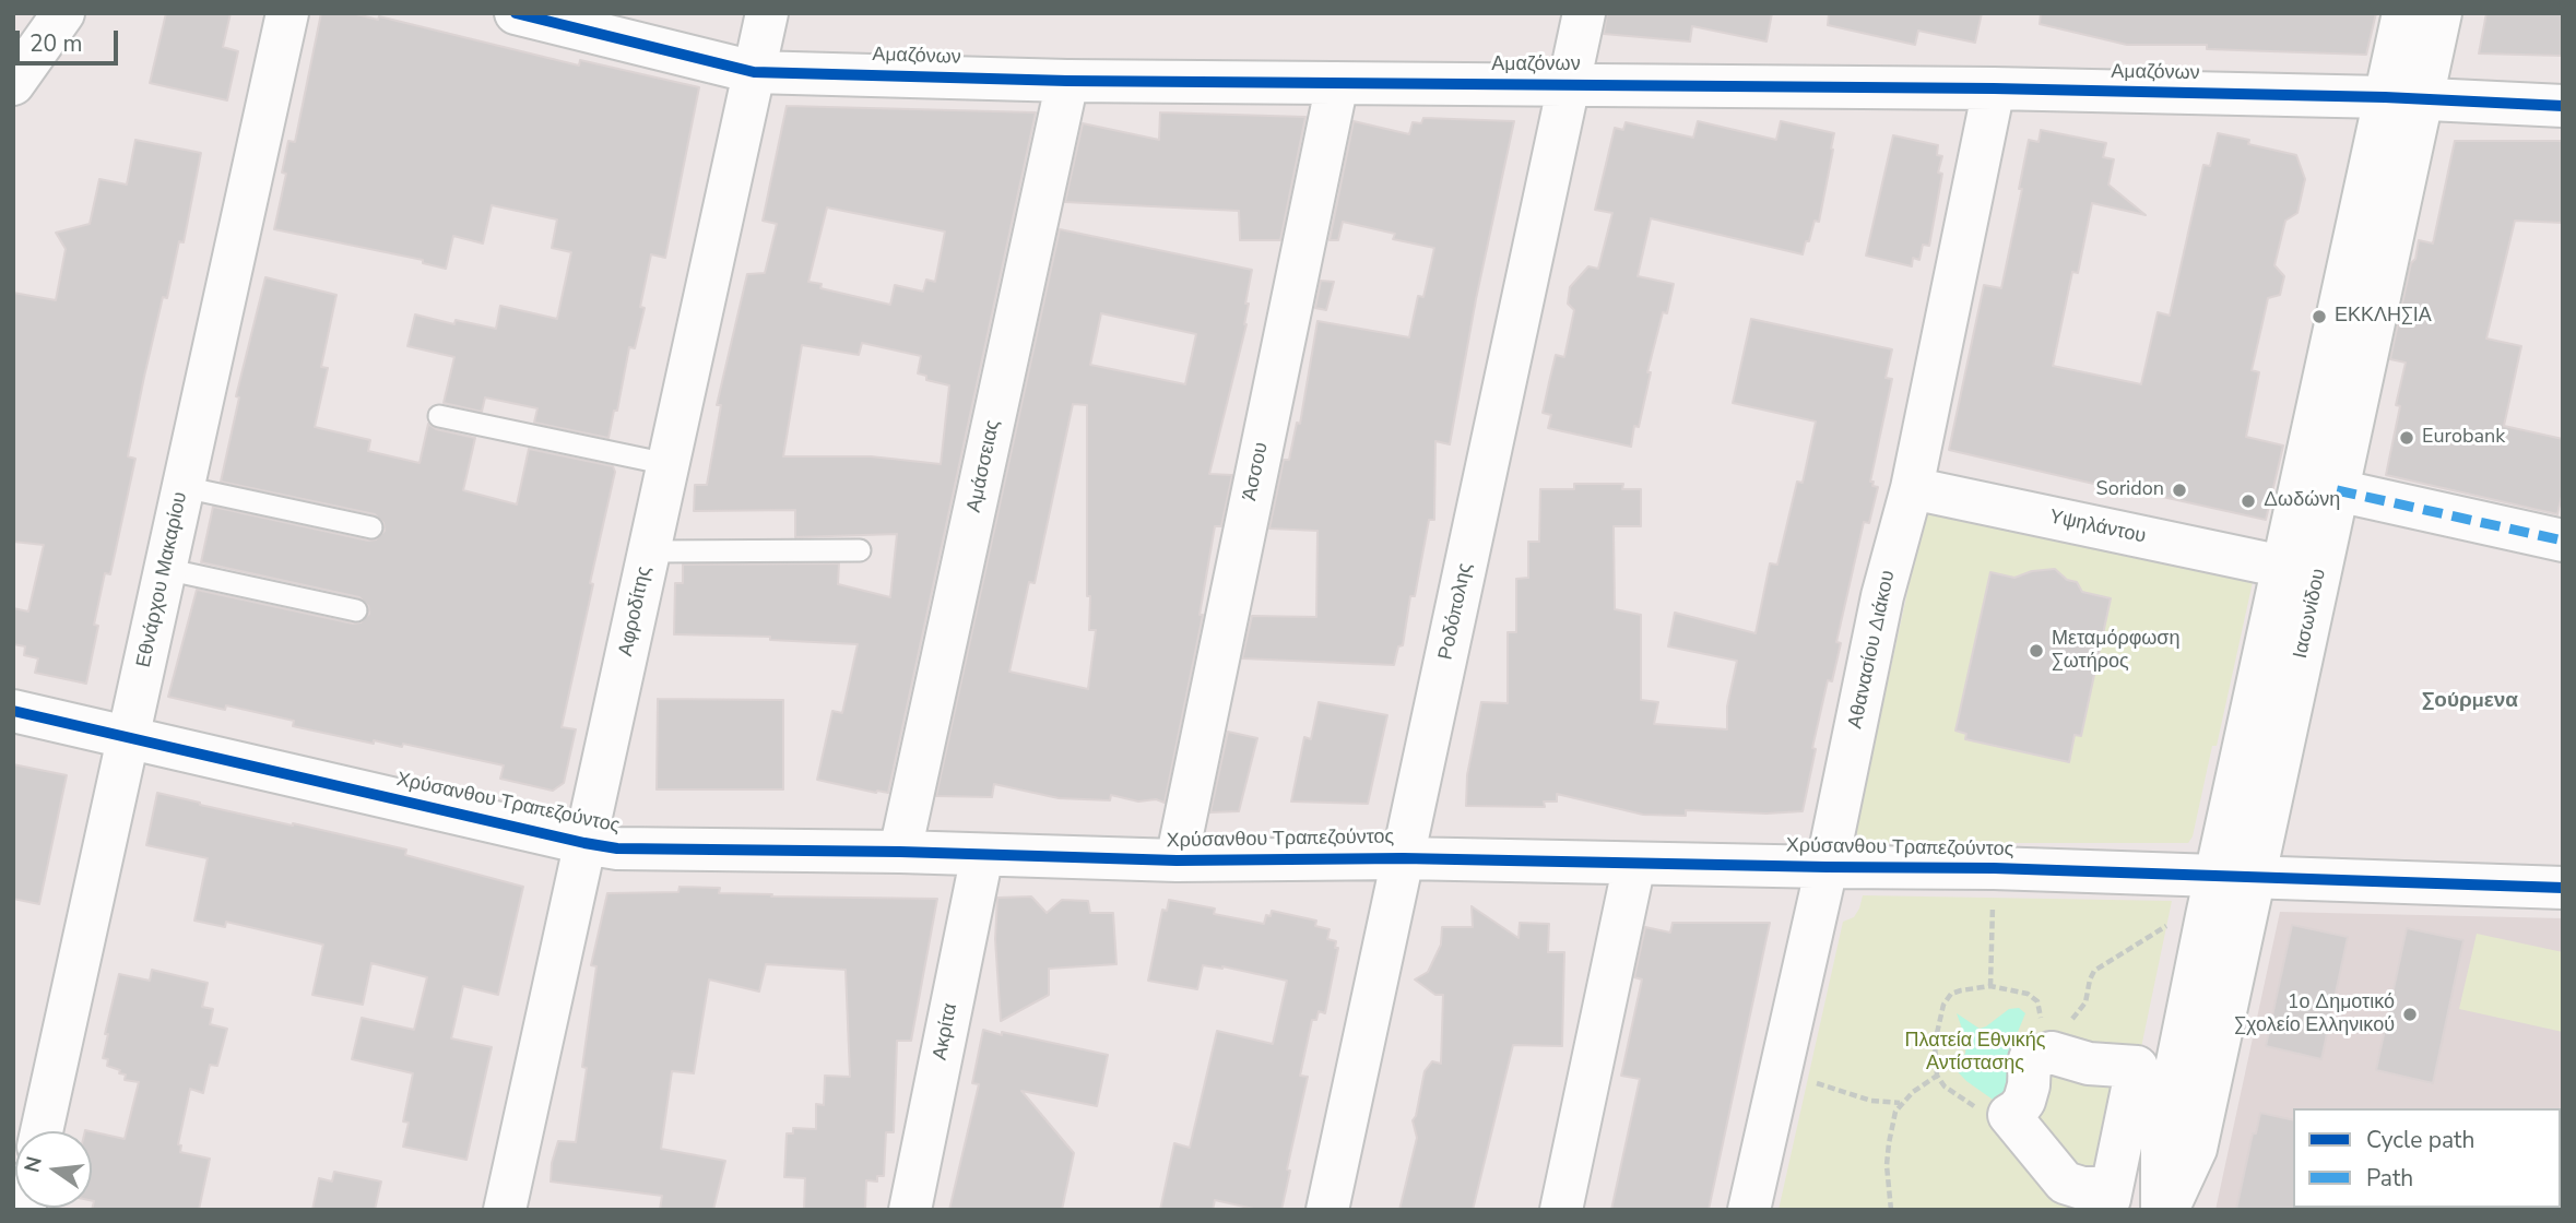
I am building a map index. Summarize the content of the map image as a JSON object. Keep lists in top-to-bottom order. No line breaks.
{"streets":{"street":["Αμαζόνων","Αμάσσειας","Άσσου","Υψηλάντου","Εθνάρχου Μακαρίου","Αφροδίτης","Ροδόπολης","Ιασωνίδου","Αθανασίου Διάκου","Χρύσανθου Τραπεζούντος","Ακρίτα"]},"crossings":[["Αμαζόνων","Αμάσσειας"],["Αμαζόνων","Άσσου"],["Αμαζόνων","Αφροδίτης"],["Αμαζόνων","Ροδόπολης"],["Αμαζόνων","Ιασωνίδου"],["Αμαζόνων","Αθανασίου Διάκου"],["Αμάσσειας","Χρύσανθου Τραπεζούντος"],["Άσσου","Χρύσανθου Τραπεζούντος"],["Υψηλάντου","Ιασωνίδου"],["Υψηλάντου","Αθανασίου Διάκου"],["Εθνάρχου Μακαρίου","Χρύσανθου Τραπεζούντος"],["Αφροδίτης","Χρύσανθου Τραπεζούντος"],["Ροδόπολης","Χρύσανθου Τραπεζούντος"],["Ιασωνίδου","Χρύσανθου Τραπεζούντος"],["Αθανασίου Διάκου","Χρύσανθου Τραπεζούντος"],["Χρύσανθου Τραπεζούντος","Ακρίτα"]],"districts":["Σούρμενα"],"parks":["Πλατεία Εθνικής Αντίστασης"],"places":["ΕΚΚΛΗΣΙΑ","Eurobank","Soridon","Δωδώνη","Μεταμόρφωση Σωτήρος","1ο Δημοτικό Σχολείο Ελληνικού"],"legend":["Cycle path","Path"],"scale_bar":"20 m","north":"left"}
